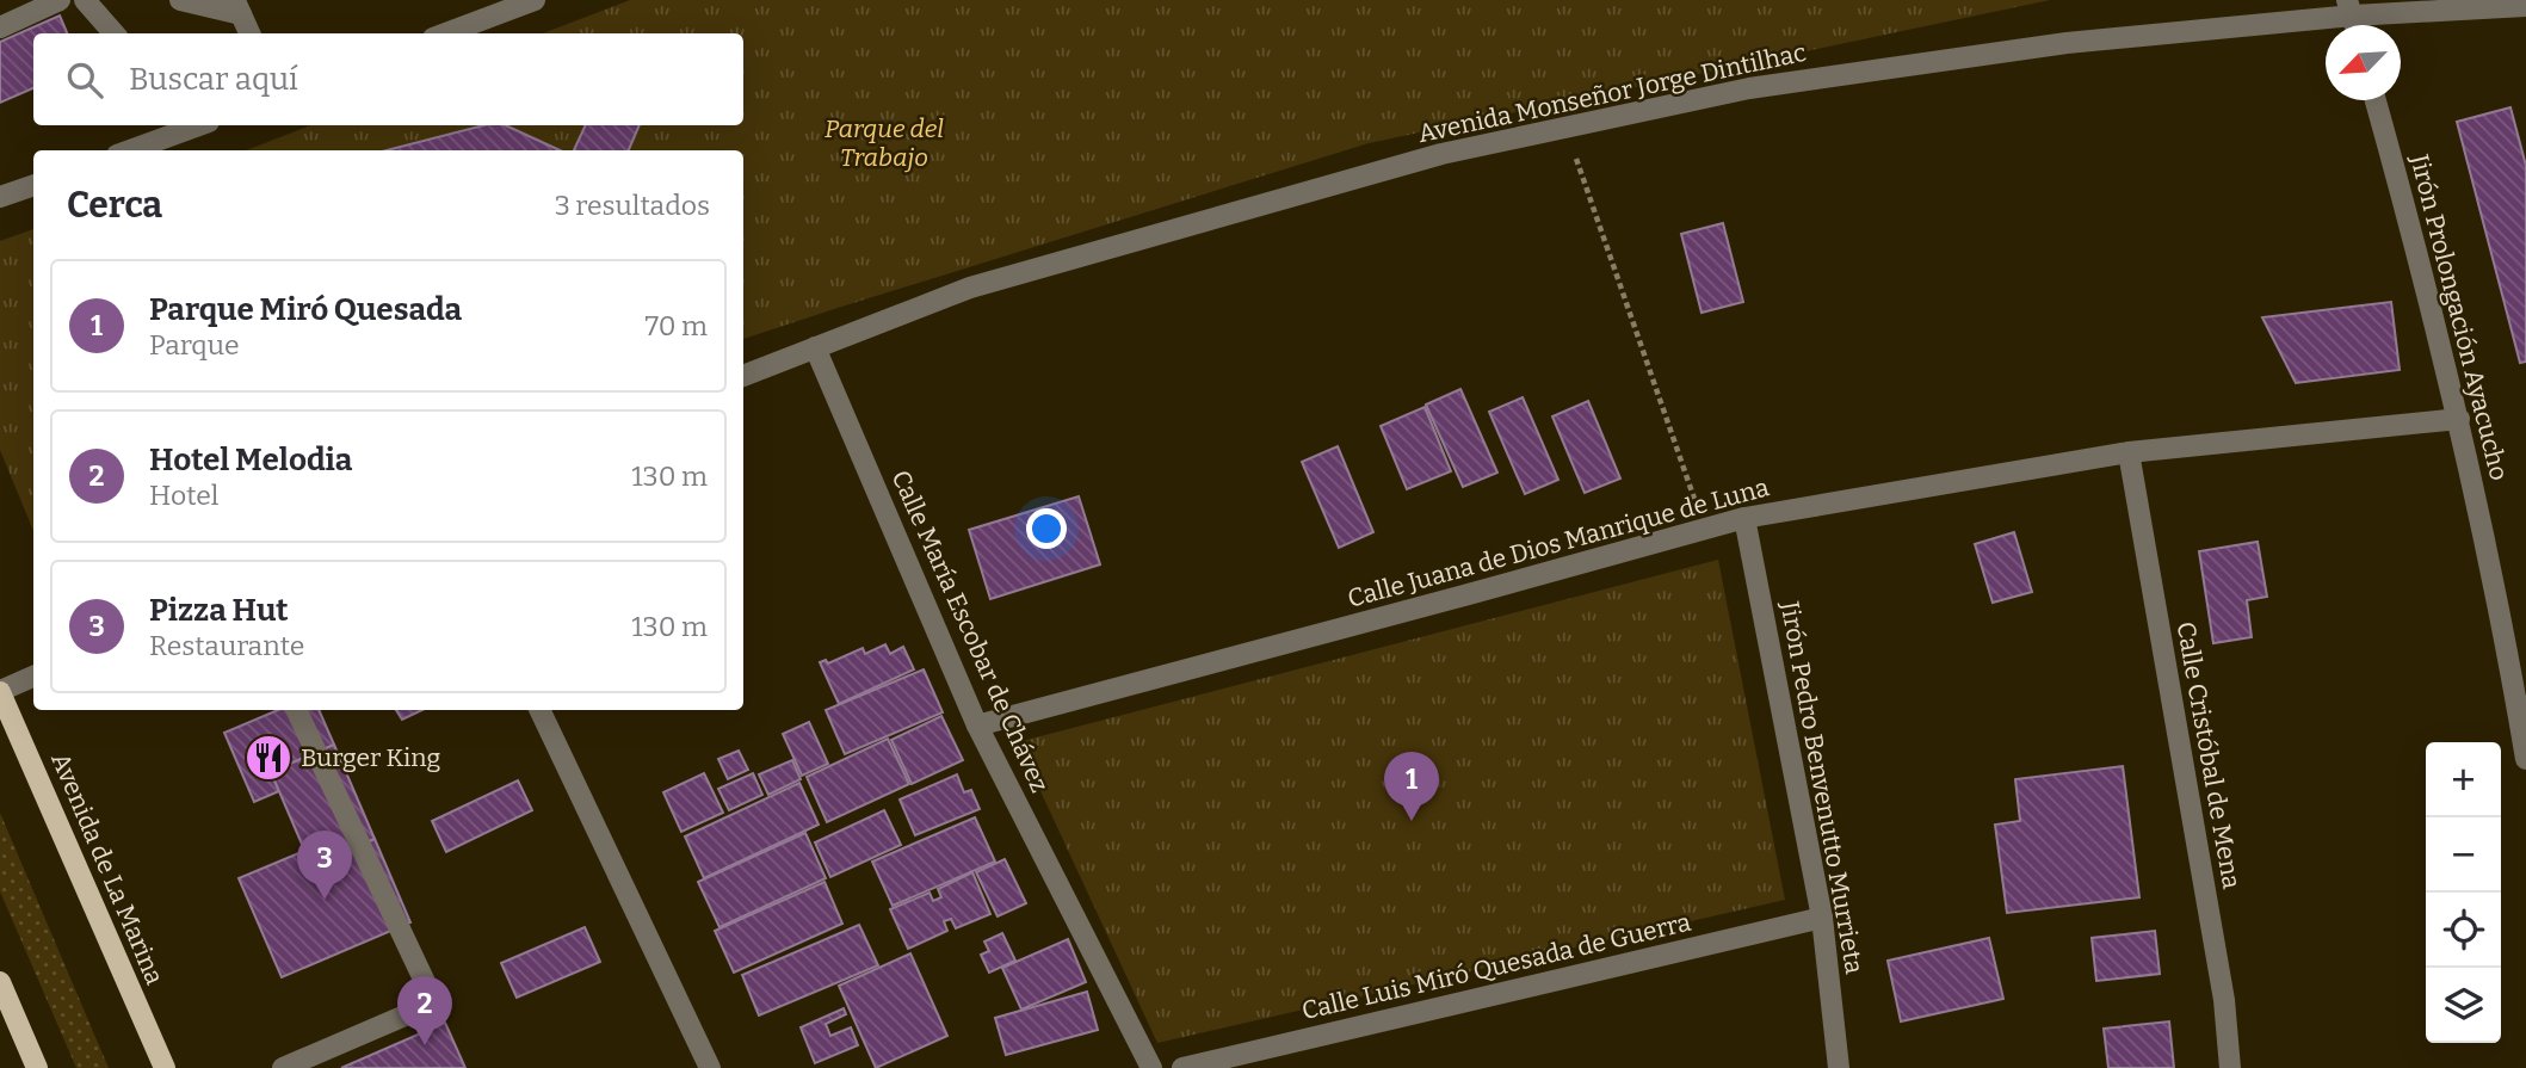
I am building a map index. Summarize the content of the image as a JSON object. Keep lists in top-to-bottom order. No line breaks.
{"streets":{"main road":["Avenida de La Marina"],"street":["Avenida Monseñor Jorge Dintilhac","Jirón Prolongación Ayacucho","Calle Juana de Dios Manrique de Luna","Calle María Escobar de Chávez","Calle Cristóbal de Mena","Jirón Pedro Benvenutto Murrieta","Calle Luis Miró Quesada de Guerra"]},"crossings":[["Avenida Monseñor Jorge Dintilhac","Calle María Escobar de Chávez"],["Jirón Prolongación Ayacucho","Calle Juana de Dios Manrique de Luna"],["Calle Juana de Dios Manrique de Luna","Calle María Escobar de Chávez"],["Calle Juana de Dios Manrique de Luna","Calle Cristóbal de Mena"],["Calle Juana de Dios Manrique de Luna","Jirón Pedro Benvenutto Murrieta"],["Jirón Pedro Benvenutto Murrieta","Calle Luis Miró Quesada de Guerra"]],"parks":["Parque del Trabajo"],"places":{"restaurant":["Burger King"]},"north":"bottom left","page":{"search":"Buscar aquí","heading":["Cerca","3 resultados"],"list":[{"mark":"1","name":"Parque Miró Quesada","note":"Parque","value":"70 m"},{"mark":"2","name":"Hotel Melodia","note":"Hotel","value":"130 m"},{"mark":"3","name":"Pizza Hut","note":"Restaurante","value":"130 m"}],"map_buttons":["+","−"],"pins":["1","3","2"]}}
